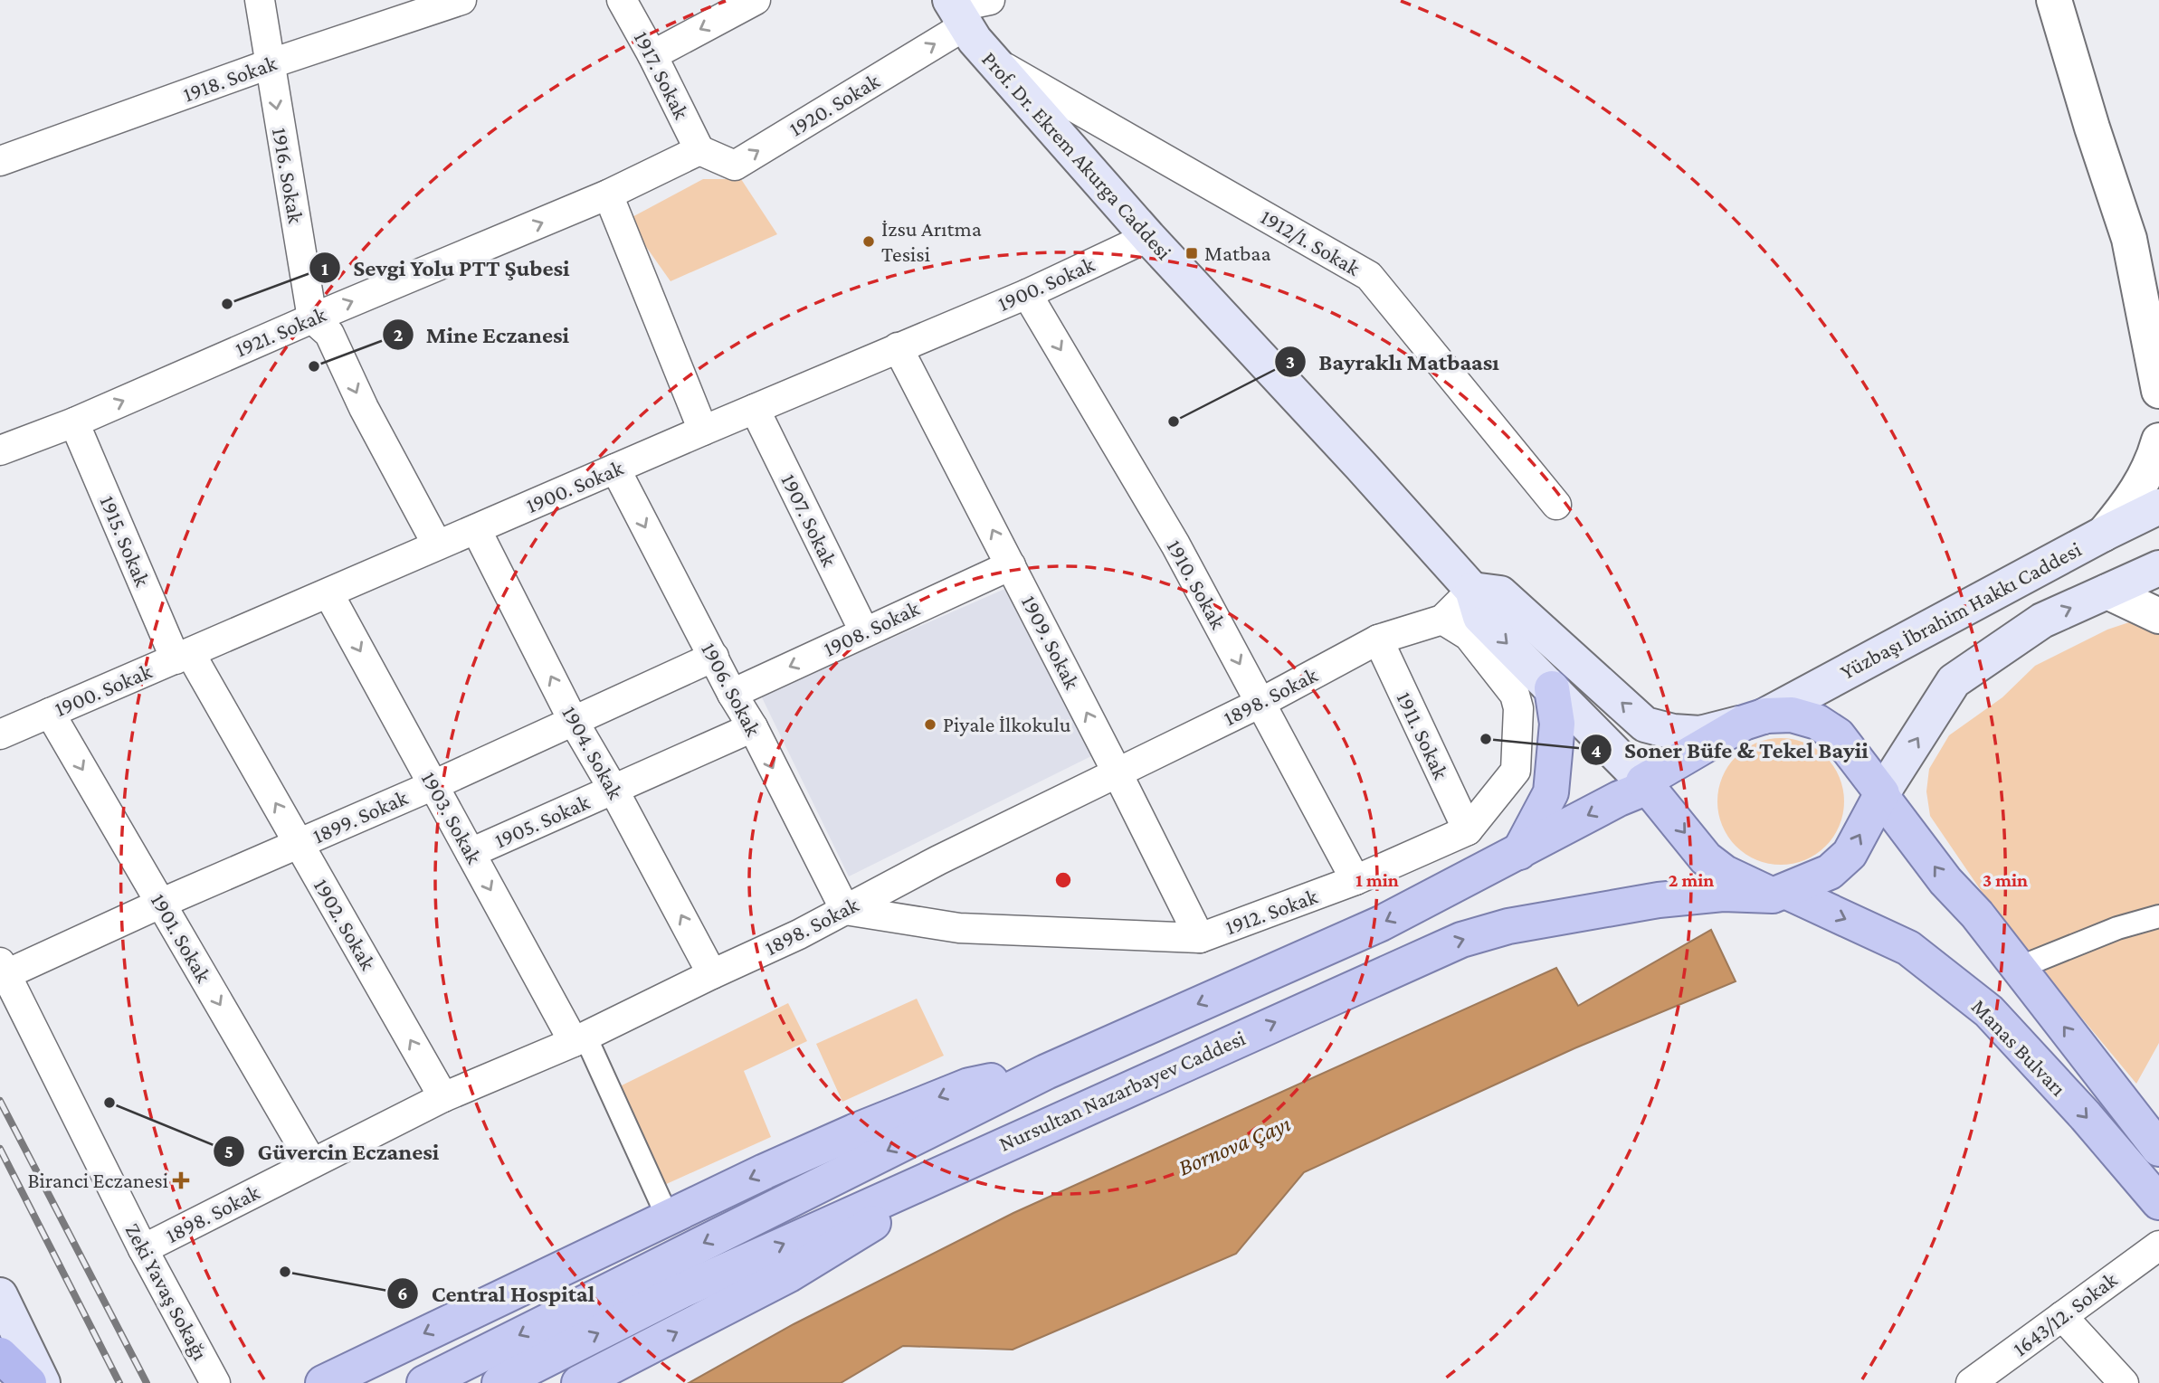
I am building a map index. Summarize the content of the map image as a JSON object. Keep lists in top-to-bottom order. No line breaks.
{"streets":{"main road":["Prof. Dr. Ekrem Akurga Caddesi","Yüzbaşı İbrahim Hakkı Caddesi","Manas Bulvarı","Nursultan Nazarbayev Caddesi"],"street":["1917. Sokak","1918. Sokak","1920. Sokak","1916. Sokak","1912/1. Sokak","1900. Sokak","1921. Sokak","1907. Sokak","1915. Sokak","1910. Sokak","1908. Sokak","1909. Sokak","1906. Sokak","1898. Sokak","1911. Sokak","1904. Sokak","1899. Sokak","1903. Sokak","1905. Sokak","1912. Sokak","1902. Sokak","1901. Sokak","Zeki Yavaş Sokağı","1643/12. Sokak"]},"crossings":[["1917. Sokak","1920. Sokak"],["1917. Sokak","1921. Sokak"],["1918. Sokak","1916. Sokak"],["1920. Sokak","Prof. Dr. Ekrem Akurga Caddesi"],["1920. Sokak","1921. Sokak"],["Prof. Dr. Ekrem Akurga Caddesi","1912/1. Sokak"],["Prof. Dr. Ekrem Akurga Caddesi","1900. Sokak"],["Prof. Dr. Ekrem Akurga Caddesi","Yüzbaşı İbrahim Hakkı Caddesi"],["Prof. Dr. Ekrem Akurga Caddesi","1898. Sokak"],["Prof. Dr. Ekrem Akurga Caddesi","Manas Bulvarı"],["Prof. Dr. Ekrem Akurga Caddesi","Nursultan Nazarbayev Caddesi"],["1916. Sokak","1921. Sokak"],["1900. Sokak","1907. Sokak"],["1900. Sokak","1915. Sokak"],["1900. Sokak","1910. Sokak"],["1900. Sokak","1909. Sokak"],["1900. Sokak","1906. Sokak"],["1900. Sokak","1904. Sokak"],["1900. Sokak","1903. Sokak"],["1900. Sokak","1902. Sokak"],["1900. Sokak","1901. Sokak"],["1921. Sokak","1915. Sokak"],["1907. Sokak","1908. Sokak"],["1915. Sokak","1902. Sokak"],["1910. Sokak","1898. Sokak"],["1910. Sokak","1912. Sokak"],["Yüzbaşı İbrahim Hakkı Caddesi","1898. Sokak"],["Yüzbaşı İbrahim Hakkı Caddesi","Manas Bulvarı"],["Yüzbaşı İbrahim Hakkı Caddesi","Nursultan Nazarbayev Caddesi"],["1908. Sokak","1909. Sokak"],["1908. Sokak","1906. Sokak"],["1909. Sokak","1898. Sokak"],["1909. Sokak","1912. Sokak"],["1906. Sokak","1898. Sokak"],["1906. Sokak","1899. Sokak"],["1906. Sokak","1905. Sokak"],["1906. Sokak","1912. Sokak"],["1898. Sokak","1911. Sokak"],["1898. Sokak","1904. Sokak"],["1898. Sokak","1903. Sokak"],["1898. Sokak","1912. Sokak"],["1898. Sokak","1902. Sokak"],["1898. Sokak","1901. Sokak"],["1898. Sokak","Zeki Yavaş Sokağı"],["1911. Sokak","1912. Sokak"],["1904. Sokak","1899. Sokak"],["1904. Sokak","1905. Sokak"],["1899. Sokak","1903. Sokak"],["1899. Sokak","1902. Sokak"],["1899. Sokak","1901. Sokak"],["1899. Sokak","Zeki Yavaş Sokağı"],["1903. Sokak","1905. Sokak"],["Manas Bulvarı","Nursultan Nazarbayev Caddesi"]],"one_way":["1920. Sokak","1916. Sokak","1921. Sokak","1910. Sokak","1908. Sokak","1909. Sokak","1906. Sokak","1904. Sokak","1903. Sokak","1902. Sokak","1901. Sokak"],"water":["Bornova Çayı"],"places":{"other":["İzsu Arıtma Tesisi","Sevgi Yolu PTT Şubesi","Mine Eczanesi","Bayraklı Matbaası","Piyale İlkokulu","Soner Büfe & Tekel Bayii","Güvercin Eczanesi","Central Hospital"],"transit":["Matbaa"],"health":["Biranci Eczanesi"]},"rings":["1 min","2 min","3 min"]}
